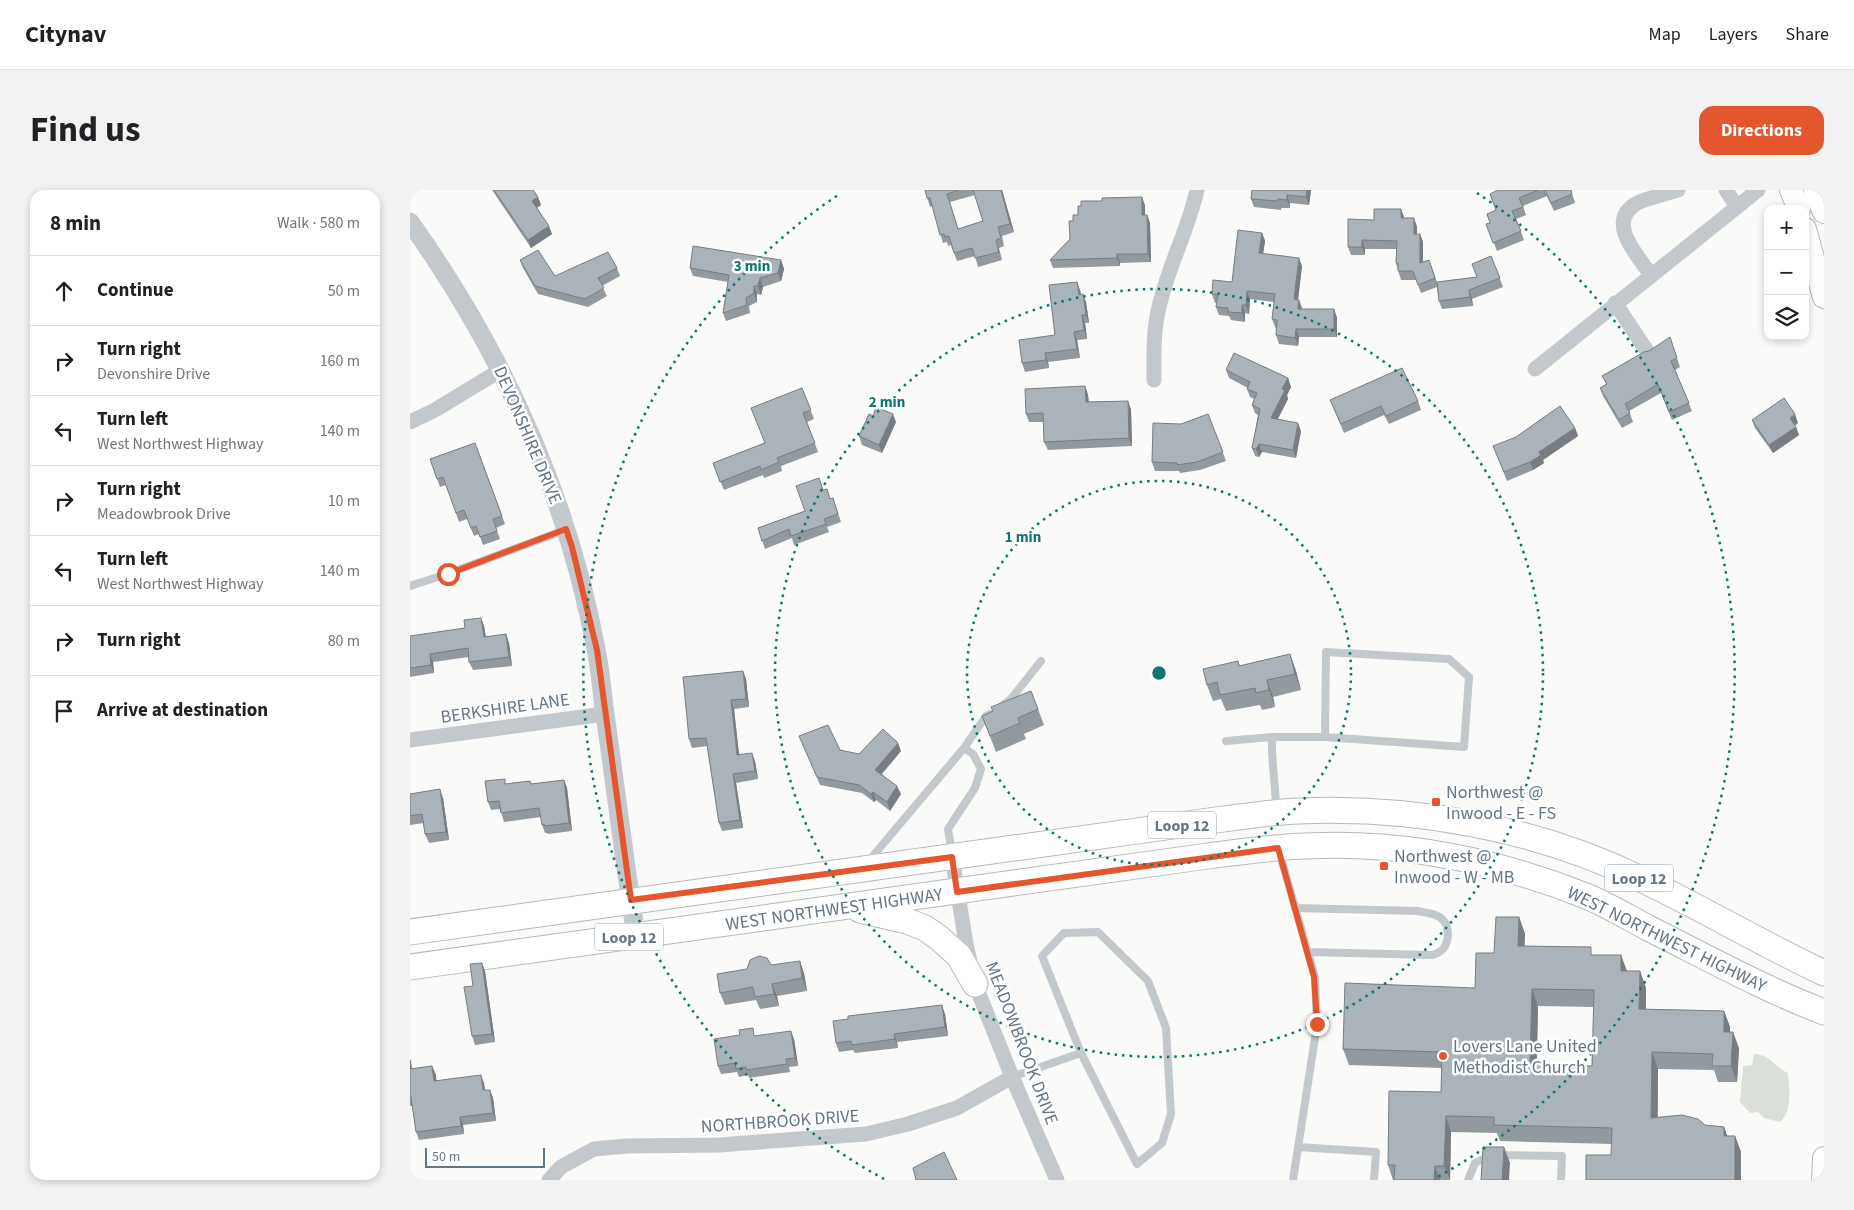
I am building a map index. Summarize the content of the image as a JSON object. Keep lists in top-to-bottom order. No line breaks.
{"streets":{"main road":["Loop 12","WEST NORTHWEST HIGHWAY"],"street":["DEVONSHIRE DRIVE","BERKSHIRE LANE","MEADOWBROOK DRIVE","NORTHBROOK DRIVE"]},"crossings":[["DEVONSHIRE DRIVE","BERKSHIRE LANE"],["DEVONSHIRE DRIVE","WEST NORTHWEST HIGHWAY"],["WEST NORTHWEST HIGHWAY","MEADOWBROOK DRIVE"],["MEADOWBROOK DRIVE","NORTHBROOK DRIVE"]],"places":{"transit":["Northwest @ Inwood - E - FS","Northwest @ Inwood - W - MB"],"other":["Lovers Lane United Methodist Church"]},"scale_bar":"50 m","page":{"header":"Citynav","nav":["Map","Layers","Share"],"title":"Find us","buttons":"Directions","heading":["8 min","Walk · 580 m"],"map_buttons":["+","−"],"list":[["Continue","50 m"],["Turn right","Devonshire Drive","160 m"],["Turn left","West Northwest Highway","140 m"],["Turn right","Meadowbrook Drive","10 m"],["Turn left","West Northwest Highway","140 m"],["Turn right","80 m"],"Arrive at destination"],"scale":"50 m"},"rings":["3 min","2 min","1 min"]}
